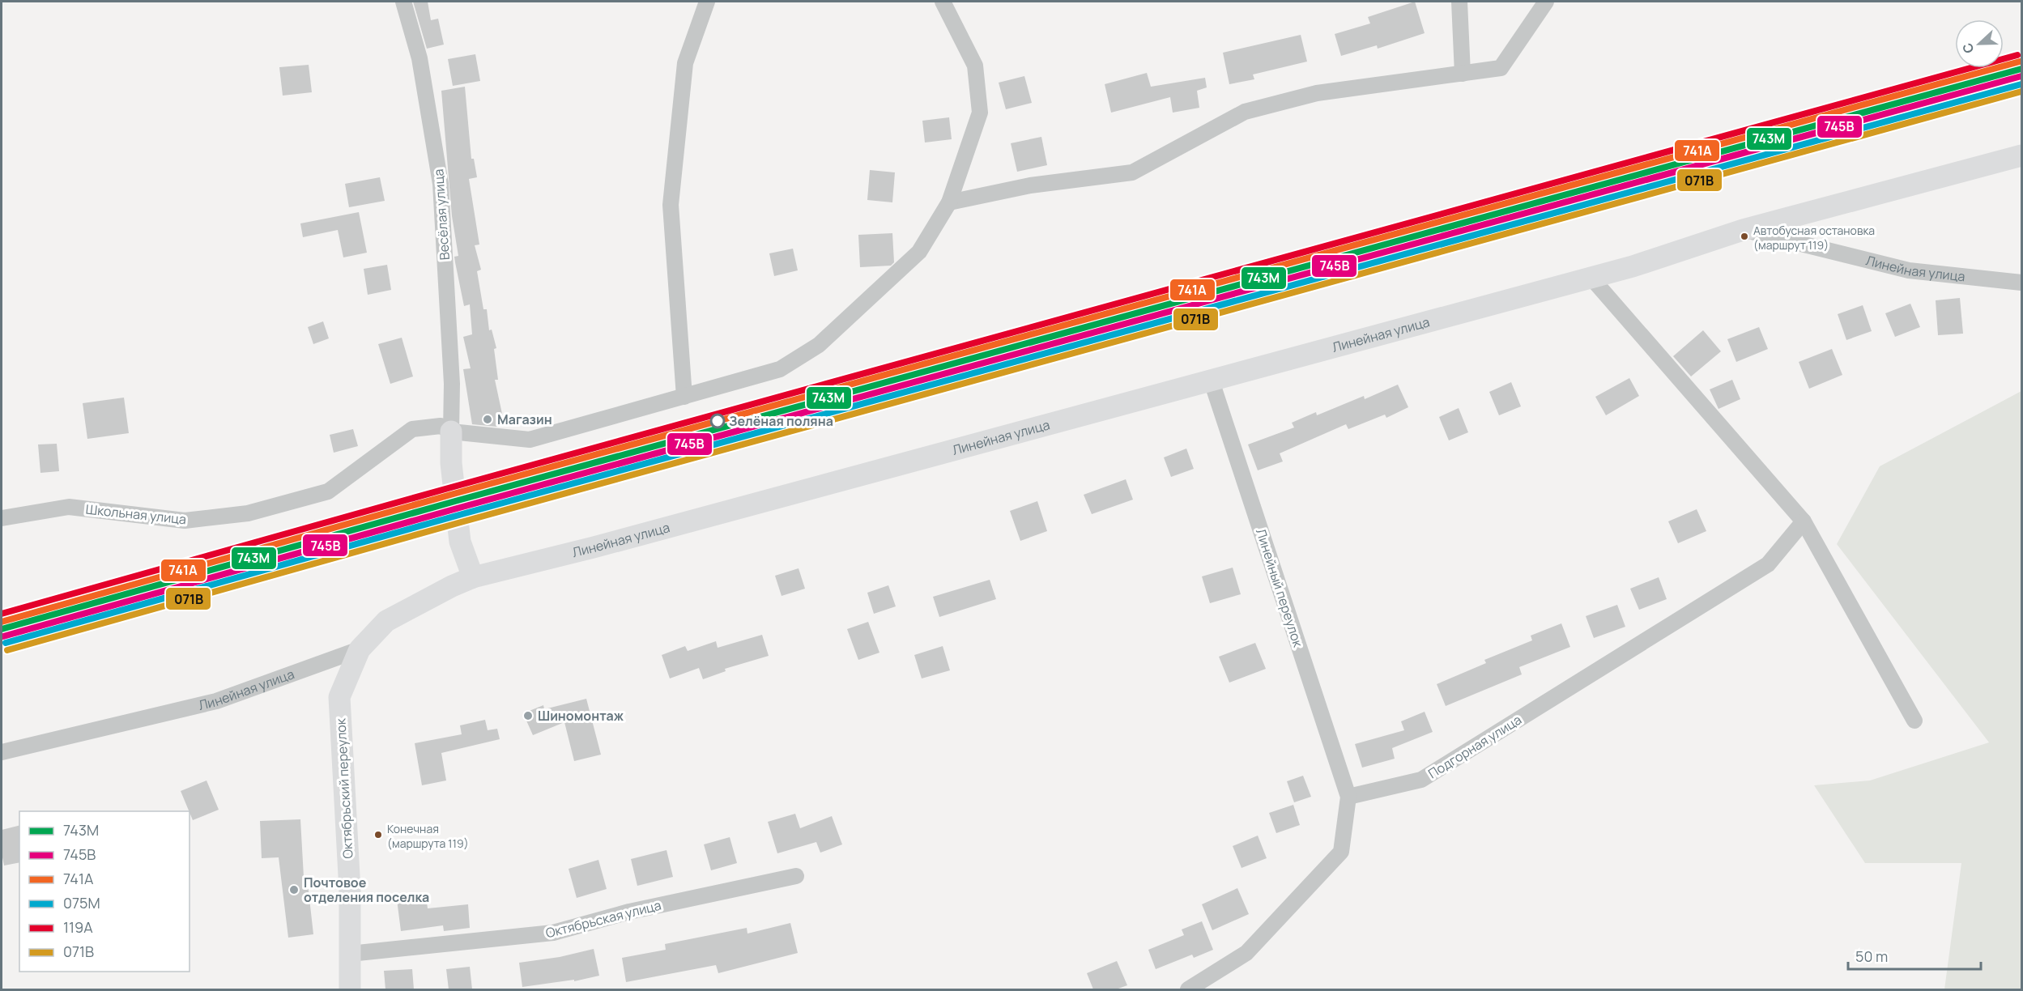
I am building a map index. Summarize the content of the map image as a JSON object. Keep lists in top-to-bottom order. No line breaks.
{"streets":{"street":["Весёлая улица","Линейная улица","Школьная улица","Линейный переулок","Подгорная улица","Октябрьский переулок","Октябрьская улица"]},"crossings":[["Весёлая улица","Школьная улица"],["Линейная улица","Линейный переулок"],["Линейная улица","Октябрьский переулок"],["Линейный переулок","Подгорная улица"],["Октябрьский переулок","Октябрьская улица"]],"places":["Автобусная остановка (маршрут 119)","Магазин","Зелёная поляна","Шиномонтаж","Конечная (маршрута 119)","Почтовое отделения поселка"],"lines":["transit line 119А","transit line 741А","transit line 743М","transit line 745В","transit line 075М","transit line 071В"],"legend":["743М","745В","741А","075М","119А","071В"],"scale_bar":"50 m","north":"left"}
